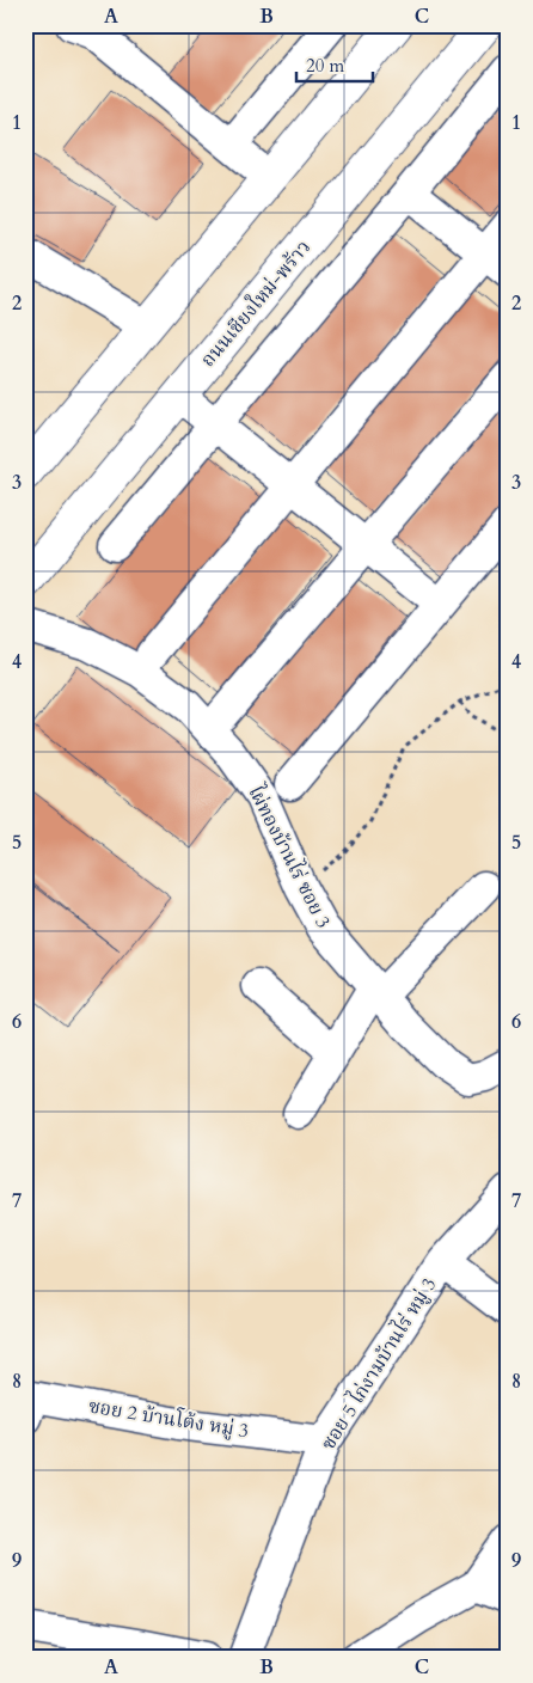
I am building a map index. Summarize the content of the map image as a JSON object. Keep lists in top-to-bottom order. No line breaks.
{"streets":{"main road":["ถนนเชียงใหม่-พร้าว"],"street":["ไผ่ทองบ้านไร่ ซอย 3","ซอย 5 ไก่งามบ้านไร่ หมู่ 3","ซอย 2 บ้านโต้ง หมู่ 3"]},"crossings":[["ซอย 5 ไก่งามบ้านไร่ หมู่ 3","ซอย 2 บ้านโต้ง หมู่ 3"]],"scale_bar":"20 m","grid":{"columns":["A","B","C"],"rows":["1","2","3","4","5","6","7","8","9"]}}
